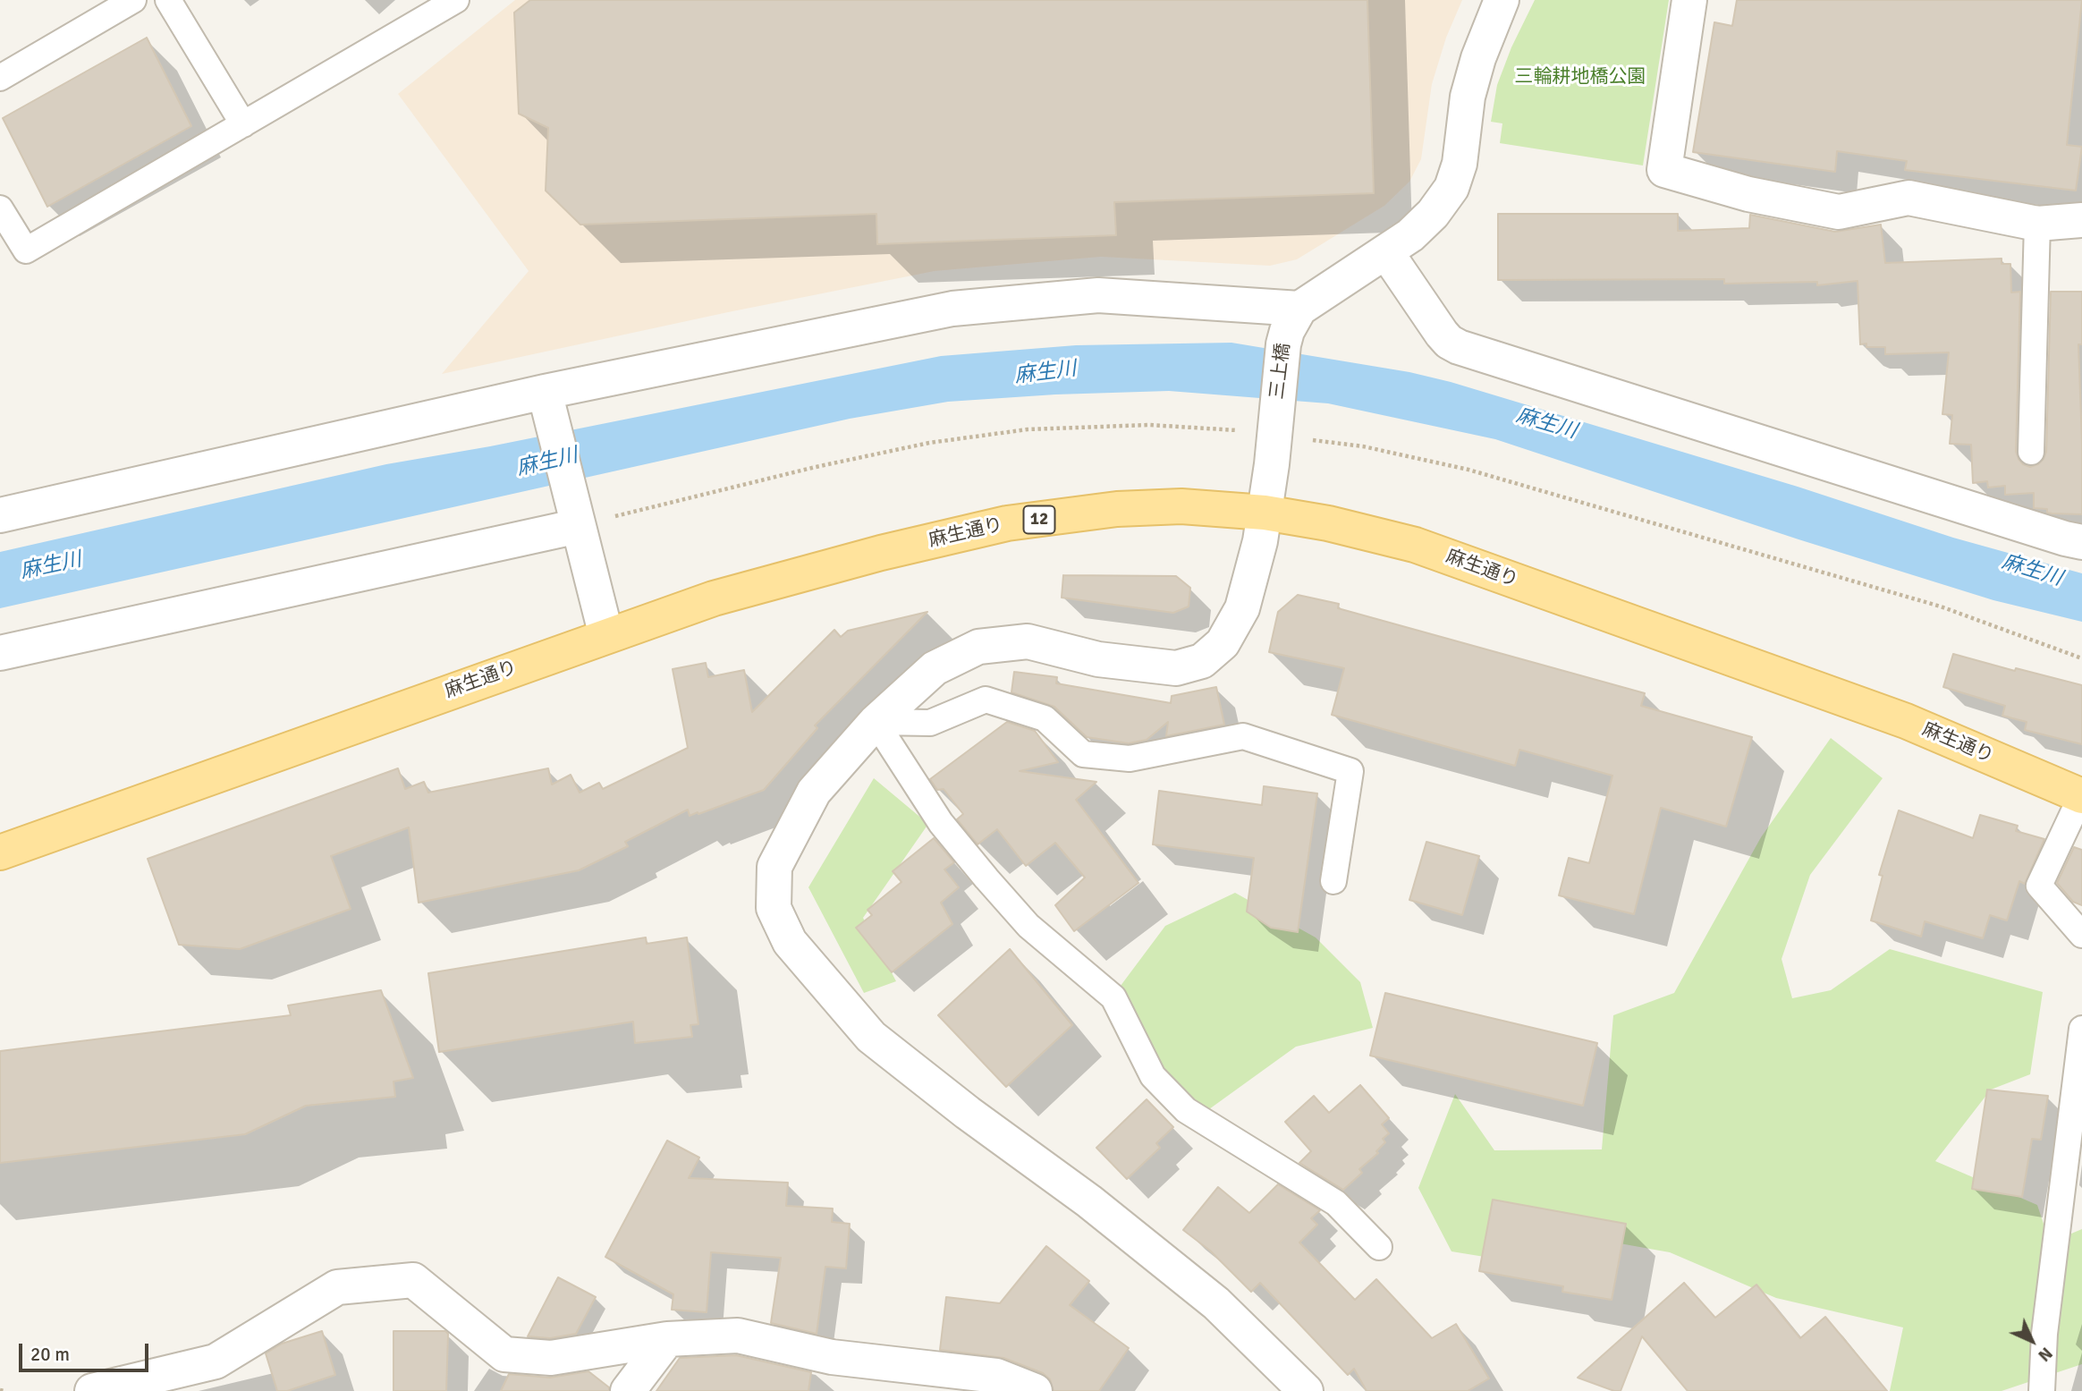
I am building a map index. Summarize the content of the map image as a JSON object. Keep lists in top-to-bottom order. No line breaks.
{"streets":{"main road":["12","麻生通り"],"street":["三上橋"]},"crossings":[["三上橋","麻生通り"]],"water":["麻生川"],"parks":["三輪耕地橋公園"],"scale_bar":"20 m","north":"bottom right"}
